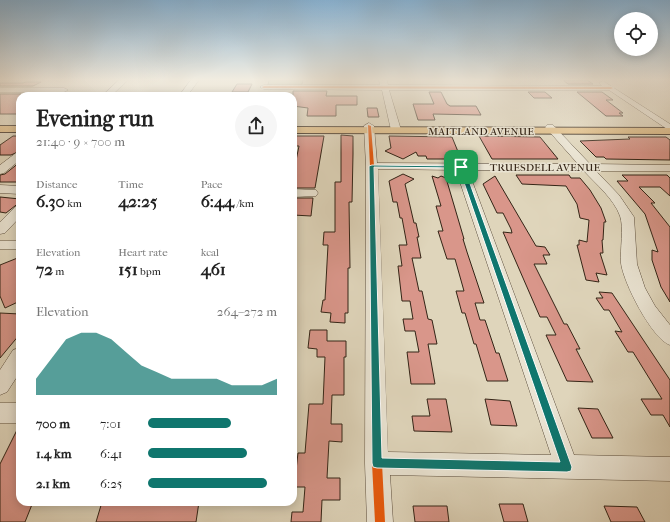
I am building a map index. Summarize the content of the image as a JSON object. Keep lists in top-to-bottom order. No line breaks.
{"streets":{"main road":["MAITLAND AVENUE"],"street":["TRUESDELL AVENUE"]},"page":{"heading":["Evening run","21:40 · 9 × 700 m"],"stats":[["Distance","6.30 km"],["Time","42:25"],["Pace","6:44 /km"],["Elevation","72 m"],["Heart rate","151 bpm"],["kcal","461"]],"chart":["Elevation","264–272 m"],"list":[{"name":"700 m","note":"7:01"},{"name":"1.4 km","note":"6:41"},{"name":"2.1 km","note":"6:25"}]}}
